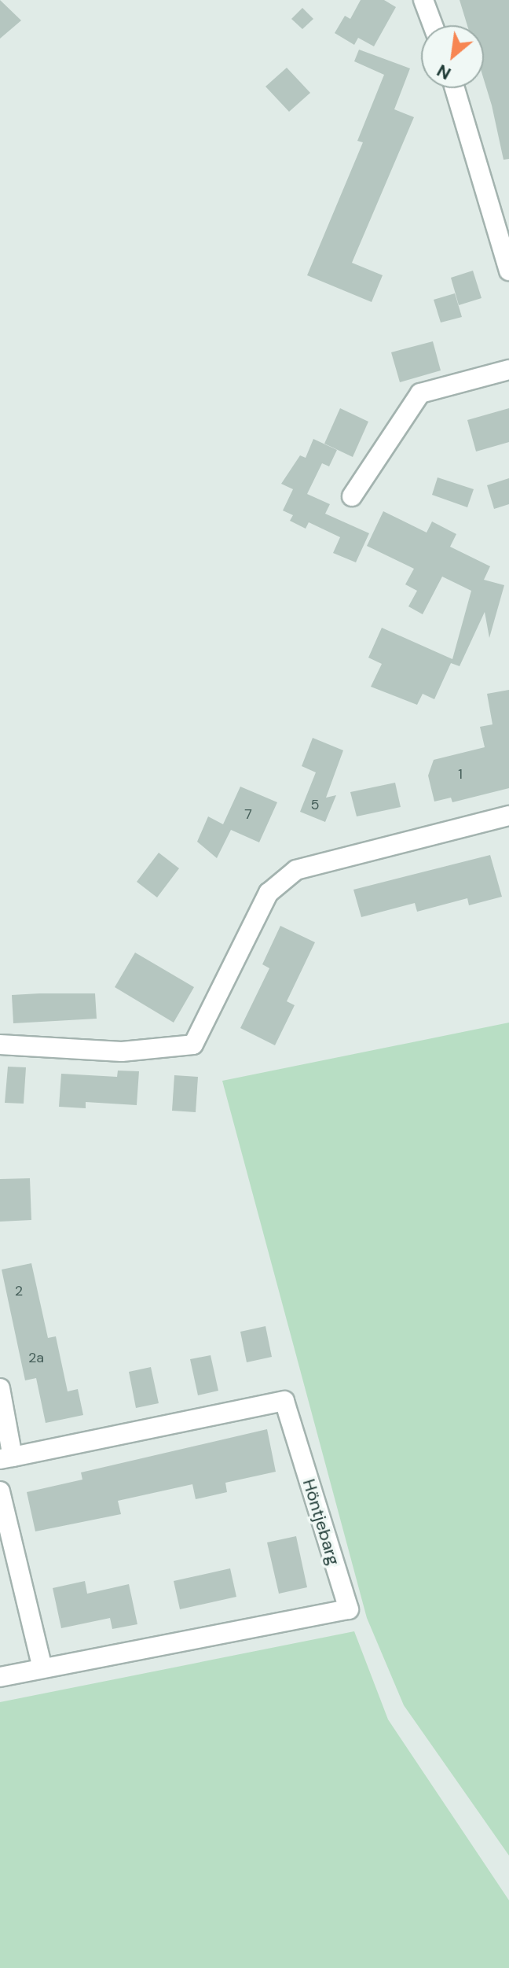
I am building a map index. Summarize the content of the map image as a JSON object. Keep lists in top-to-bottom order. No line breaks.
{"streets":{"street":["Höntjebarg"]},"house_numbers":["1","5","7","2","2a"],"north":"bottom left"}
